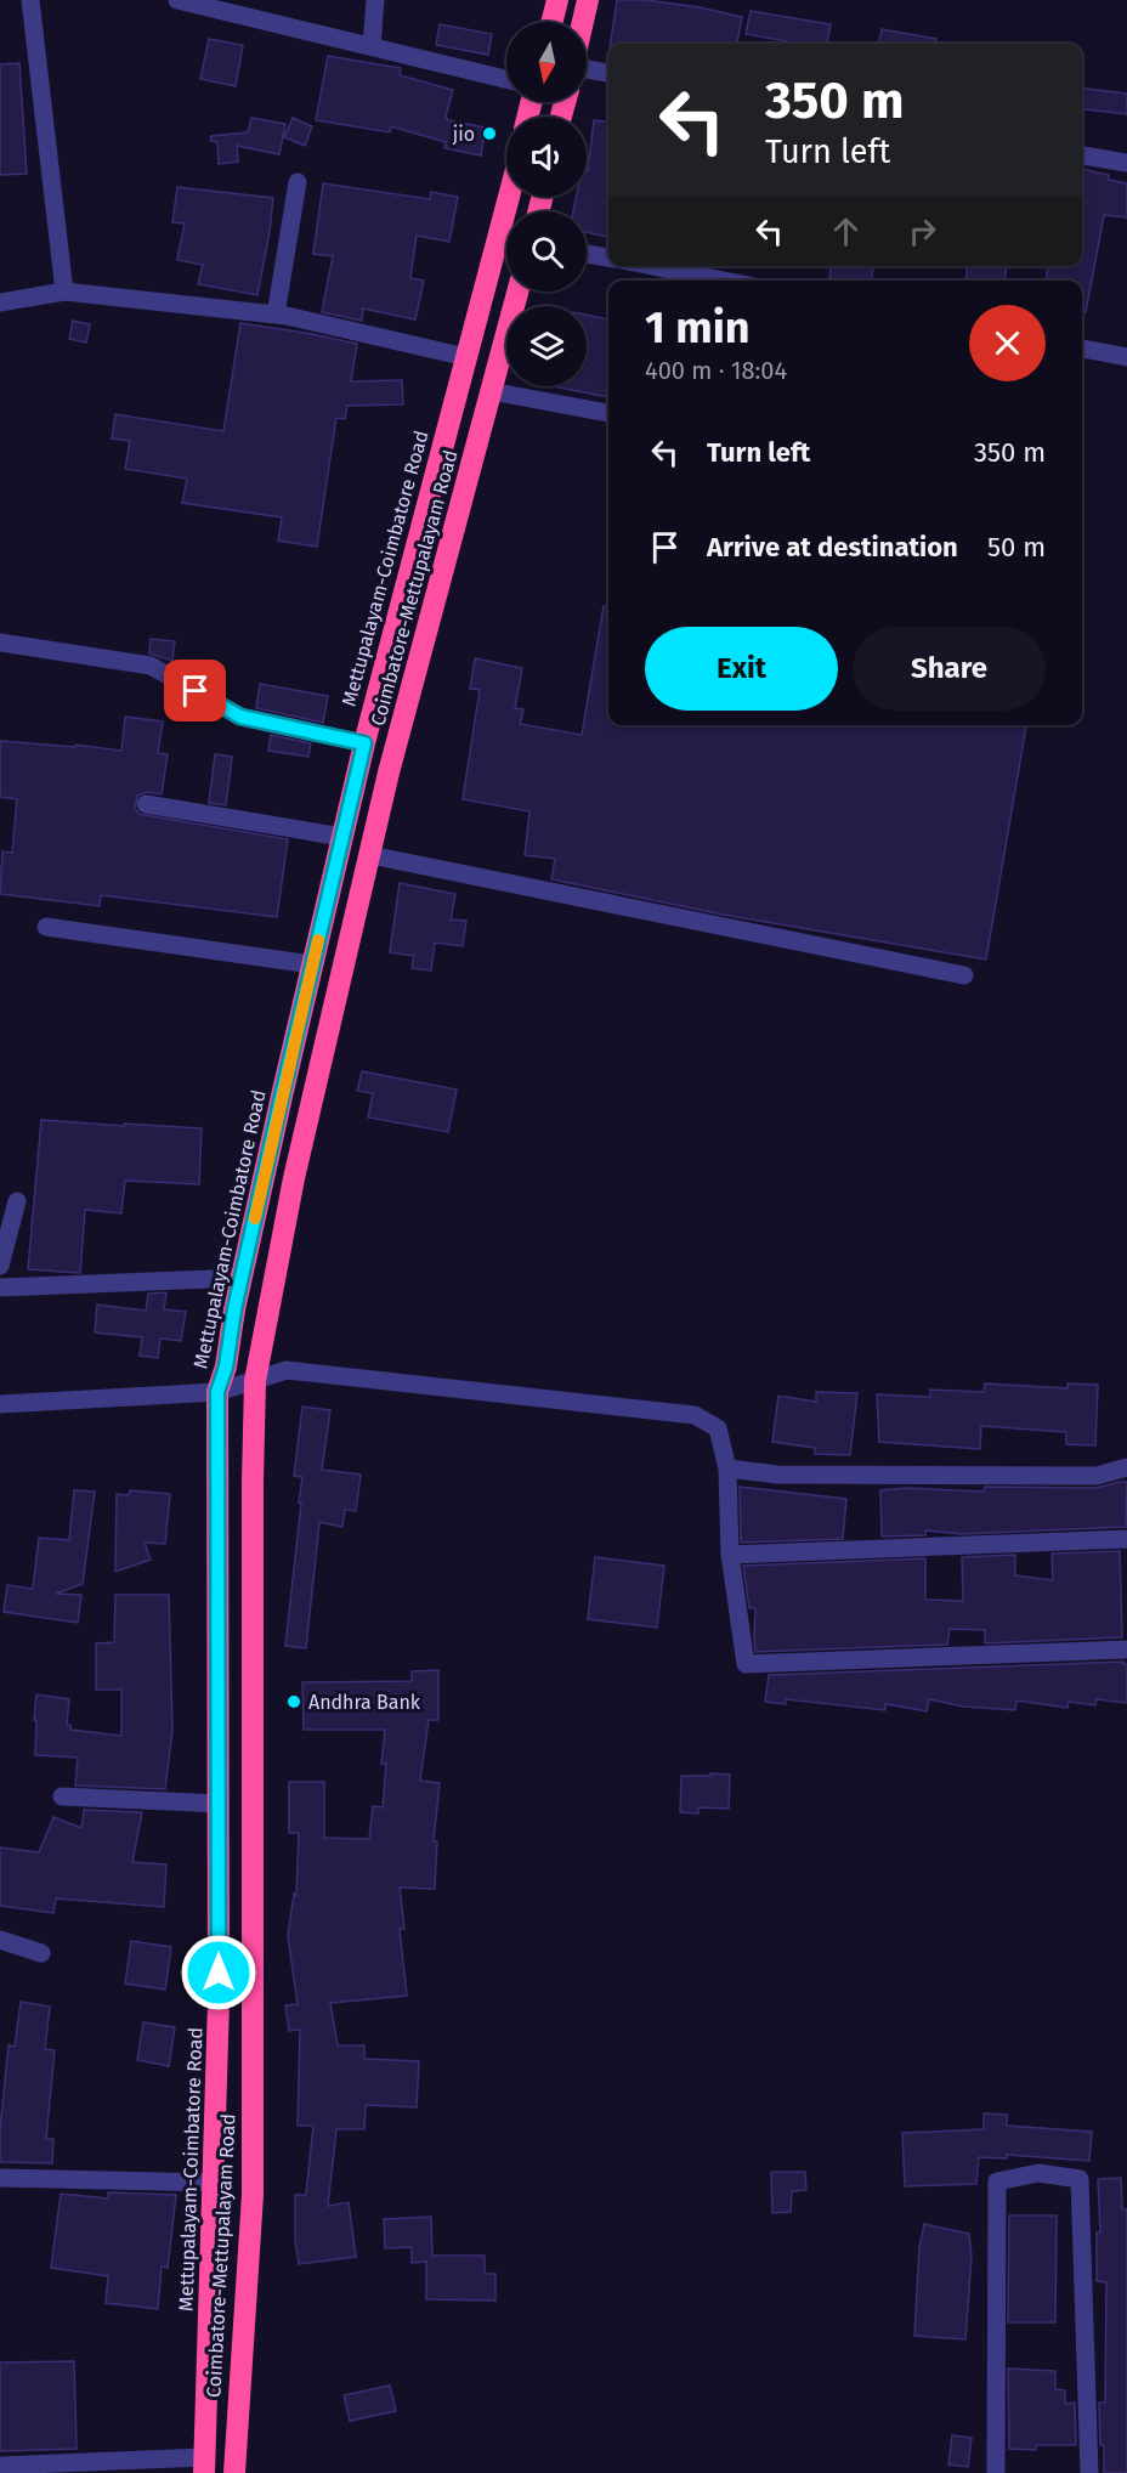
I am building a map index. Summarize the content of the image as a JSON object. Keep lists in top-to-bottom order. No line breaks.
{"streets":{"highway":["Mettupalayam-Coimbatore Road","Coimbatore-Mettupalayam Road"]},"places":["jio","Andhra Bank"],"north":"bottom","page":{"turn":["350 m","Turn left"],"heading":["1 min","400 m · 18:04"],"list":[{"name":"Turn left","value":"350 m"},{"name":"Arrive at destination","value":"50 m"}],"buttons":["Exit","Share"]}}
